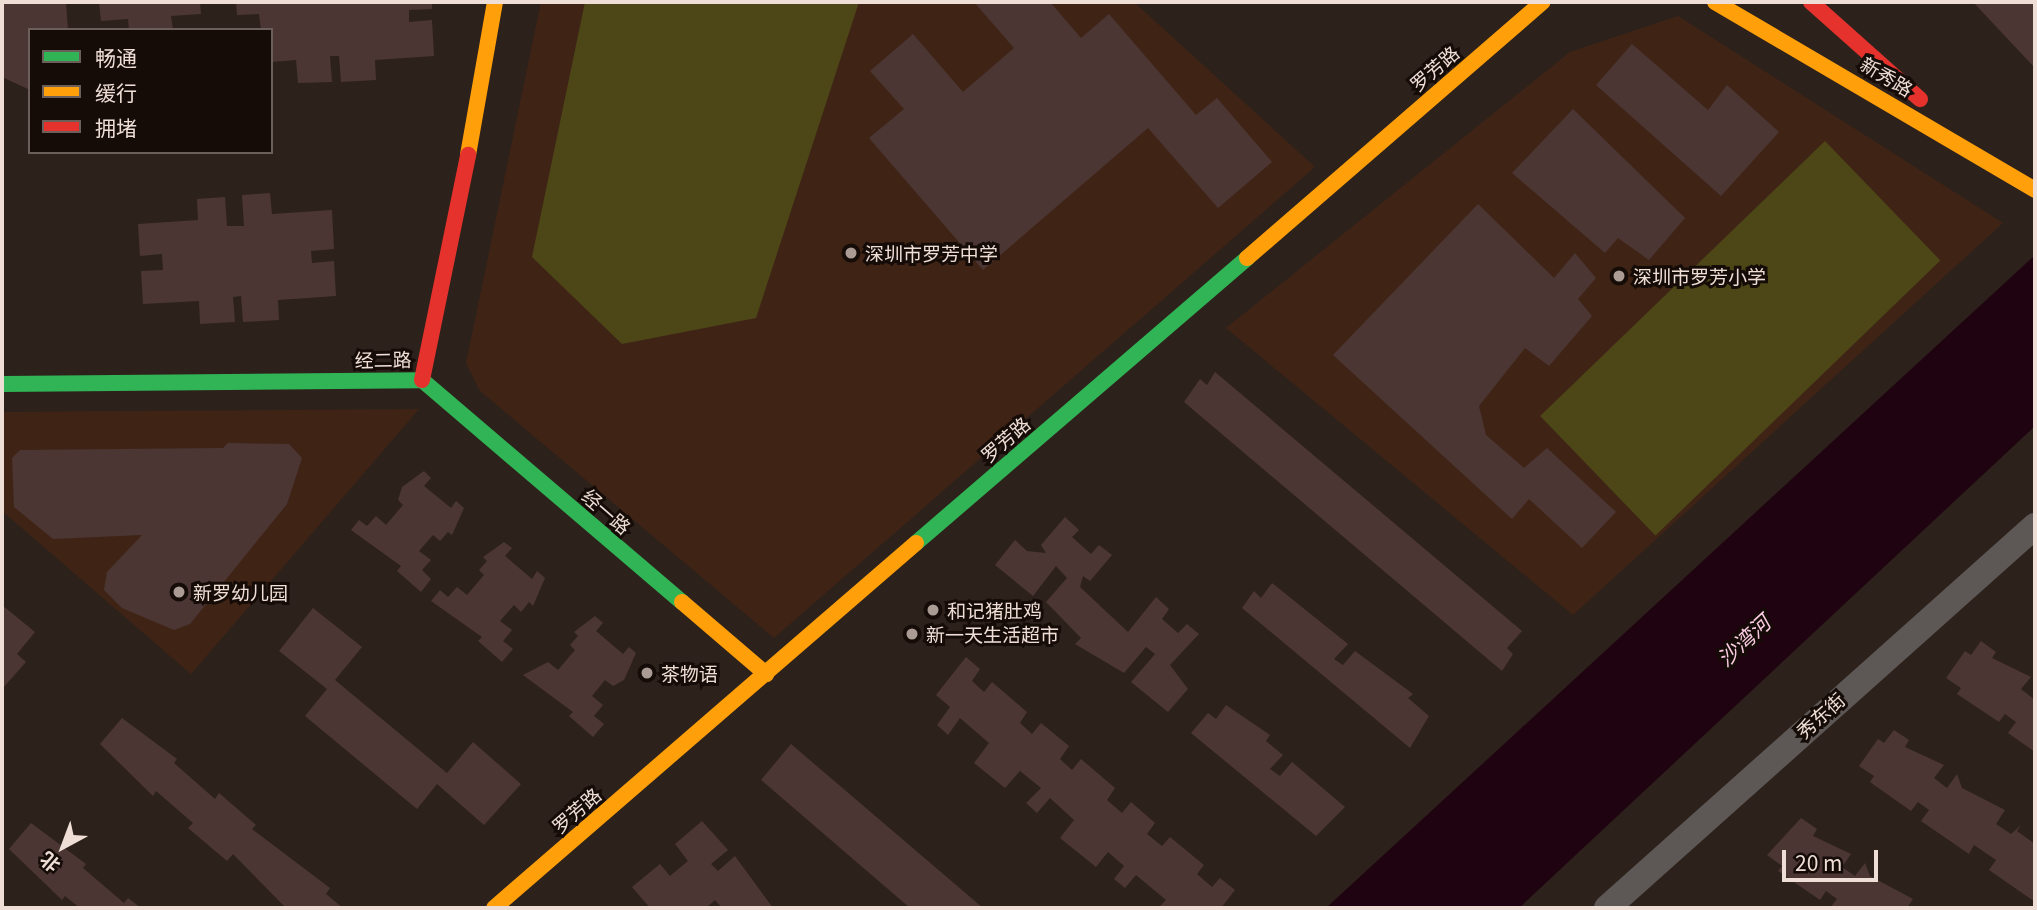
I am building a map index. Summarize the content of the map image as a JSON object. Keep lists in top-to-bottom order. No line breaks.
{"streets":{"main road":["罗芳路","新秀路","经二路","经一路"],"street":["秀东街"]},"crossings":[["罗芳路","经一路"],["经二路","经一路"]],"water":["沙湾河"],"places":["深圳市罗芳中学","深圳市罗芳小学","新罗幼儿园","和记猪肚鸡","新一天生活超市","茶物语"],"legend":["畅通","缓行","拥堵"],"scale_bar":"20 m","north":"bottom left"}
